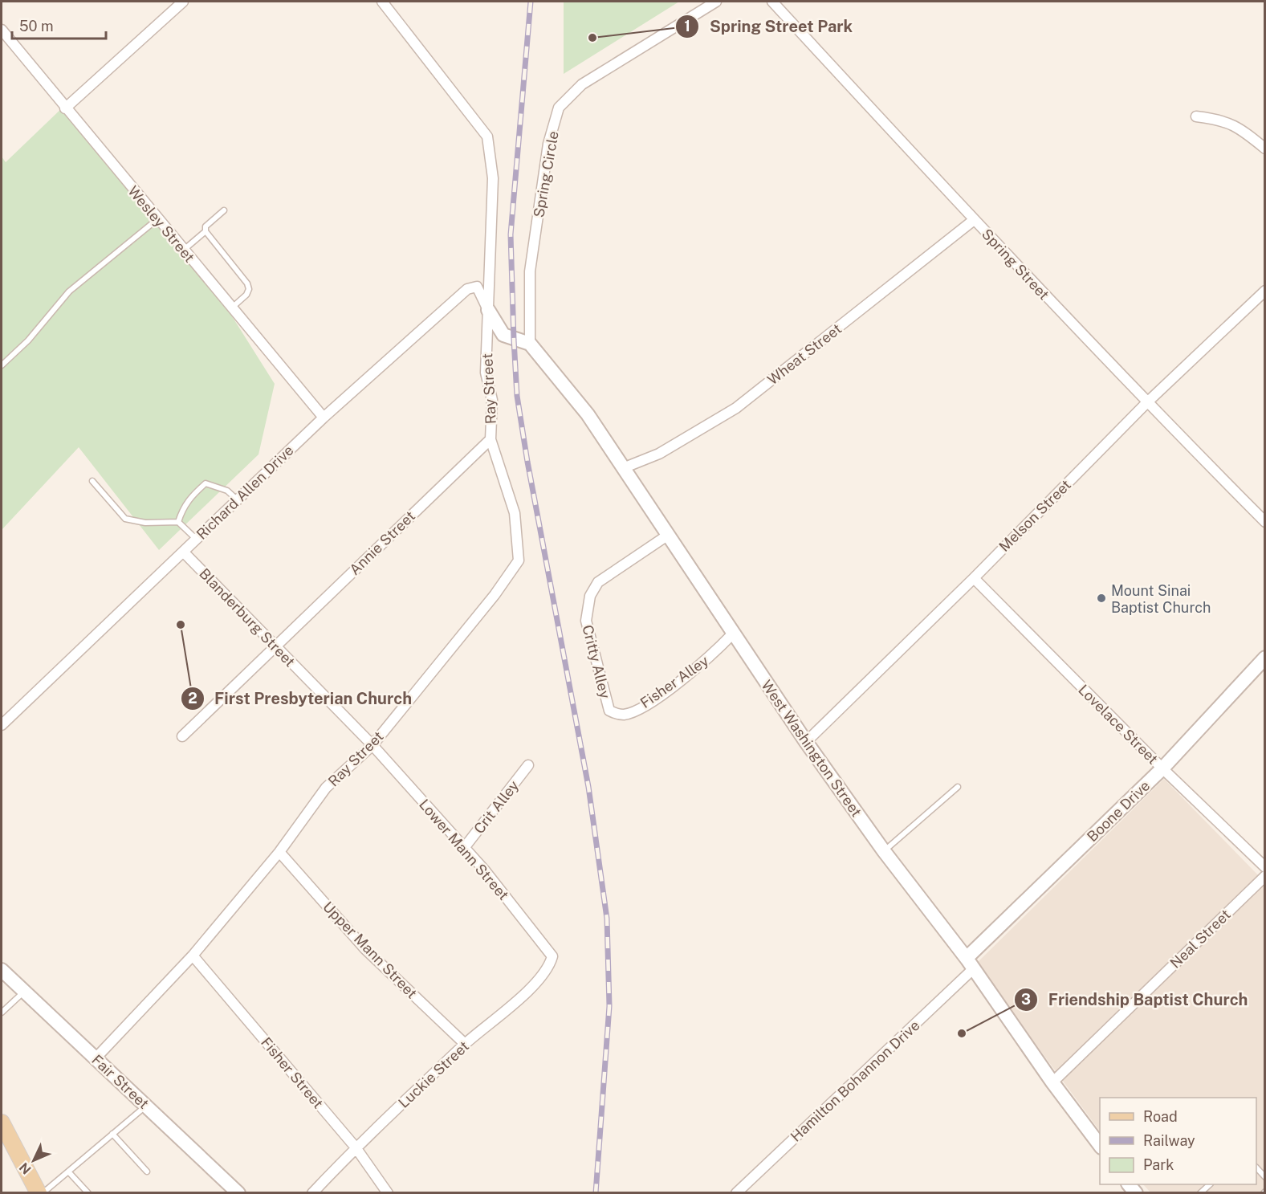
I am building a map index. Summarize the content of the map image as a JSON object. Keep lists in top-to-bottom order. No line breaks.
{"streets":{"street":["Spring Circle","Wesley Street","Spring Street","Wheat Street","Ray Street","Richard Allen Drive","Melson Street","Annie Street","Blanderburg Street","Critty Alley","Fisher Alley","Lovelace Street","West Washington Street","Crit Alley","Boone Drive","Lower Mann Street","Neal Street","Upper Mann Street","Fisher Street","Luckie Street","Hamilton Bohannon Drive","Fair Street"]},"crossings":[["Spring Circle","West Washington Street"],["Wesley Street","Richard Allen Drive"],["Spring Street","Wheat Street"],["Spring Street","Melson Street"],["Wheat Street","West Washington Street"],["Ray Street","Richard Allen Drive"],["Ray Street","Annie Street"],["Ray Street","Blanderburg Street"],["Ray Street","Lower Mann Street"],["Ray Street","Upper Mann Street"],["Ray Street","Fisher Street"],["Ray Street","Fair Street"],["Richard Allen Drive","Blanderburg Street"],["Melson Street","Lovelace Street"],["Melson Street","West Washington Street"],["Annie Street","Blanderburg Street"],["Blanderburg Street","Lower Mann Street"],["Critty Alley","Fisher Alley"],["Critty Alley","West Washington Street"],["Fisher Alley","West Washington Street"],["Lovelace Street","Boone Drive"],["West Washington Street","Boone Drive"],["West Washington Street","Neal Street"],["West Washington Street","Hamilton Bohannon Drive"],["Crit Alley","Lower Mann Street"],["Boone Drive","Hamilton Bohannon Drive"],["Lower Mann Street","Luckie Street"],["Upper Mann Street","Luckie Street"],["Fisher Street","Luckie Street"]],"places":["Spring Street Park","Mount Sinai Baptist Church","First Presbyterian Church","Friendship Baptist Church"],"legend":["Road","Railway","Park"],"scale_bar":"50 m","north":"bottom left"}
